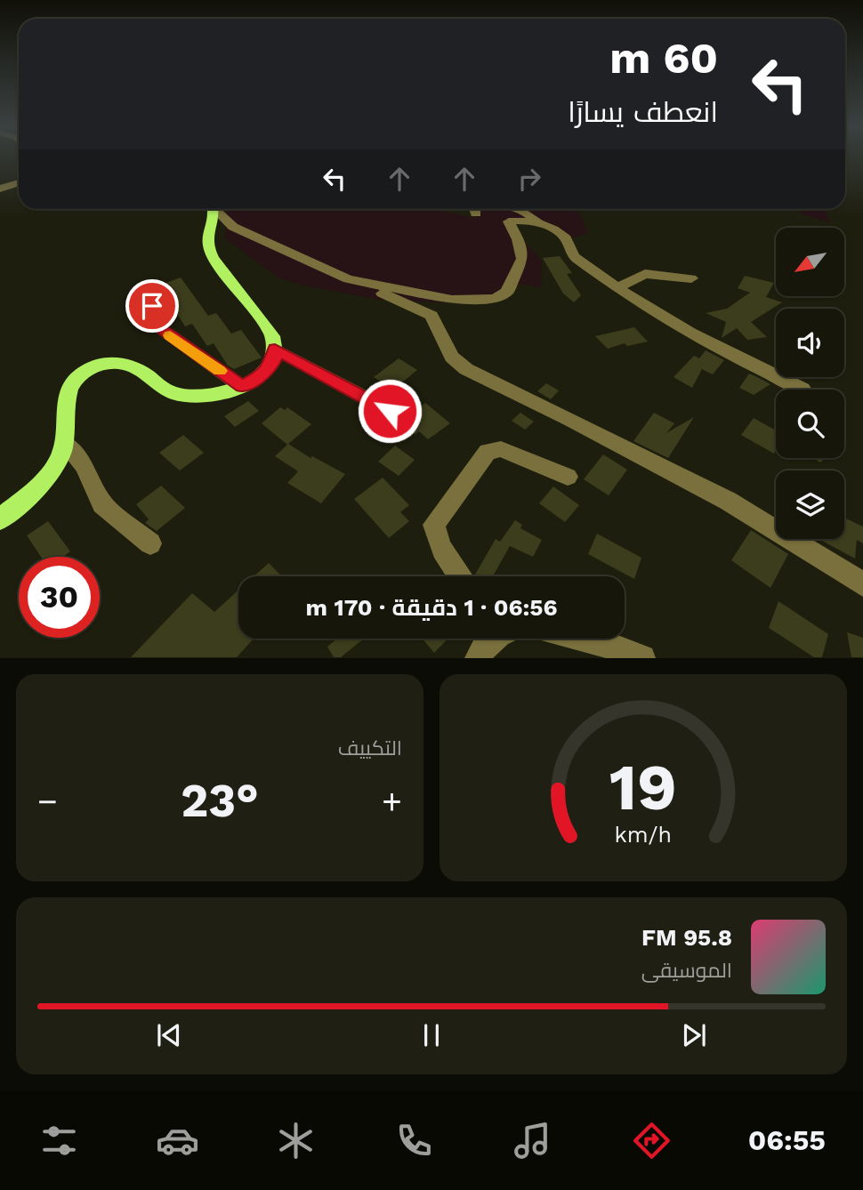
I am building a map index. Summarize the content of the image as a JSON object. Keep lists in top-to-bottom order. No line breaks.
{"north":"bottom left","page":{"turn":["60 m","انعطف يسارًا"],"limit":"30","trip":"06:56 · 1 دقيقة · 170 m","tile":"التكييف","heat":["−","23°","+"],"song":["95.8 FM","الموسيقى"],"tabs":"06:55","gauge":["19","km/h"]}}
